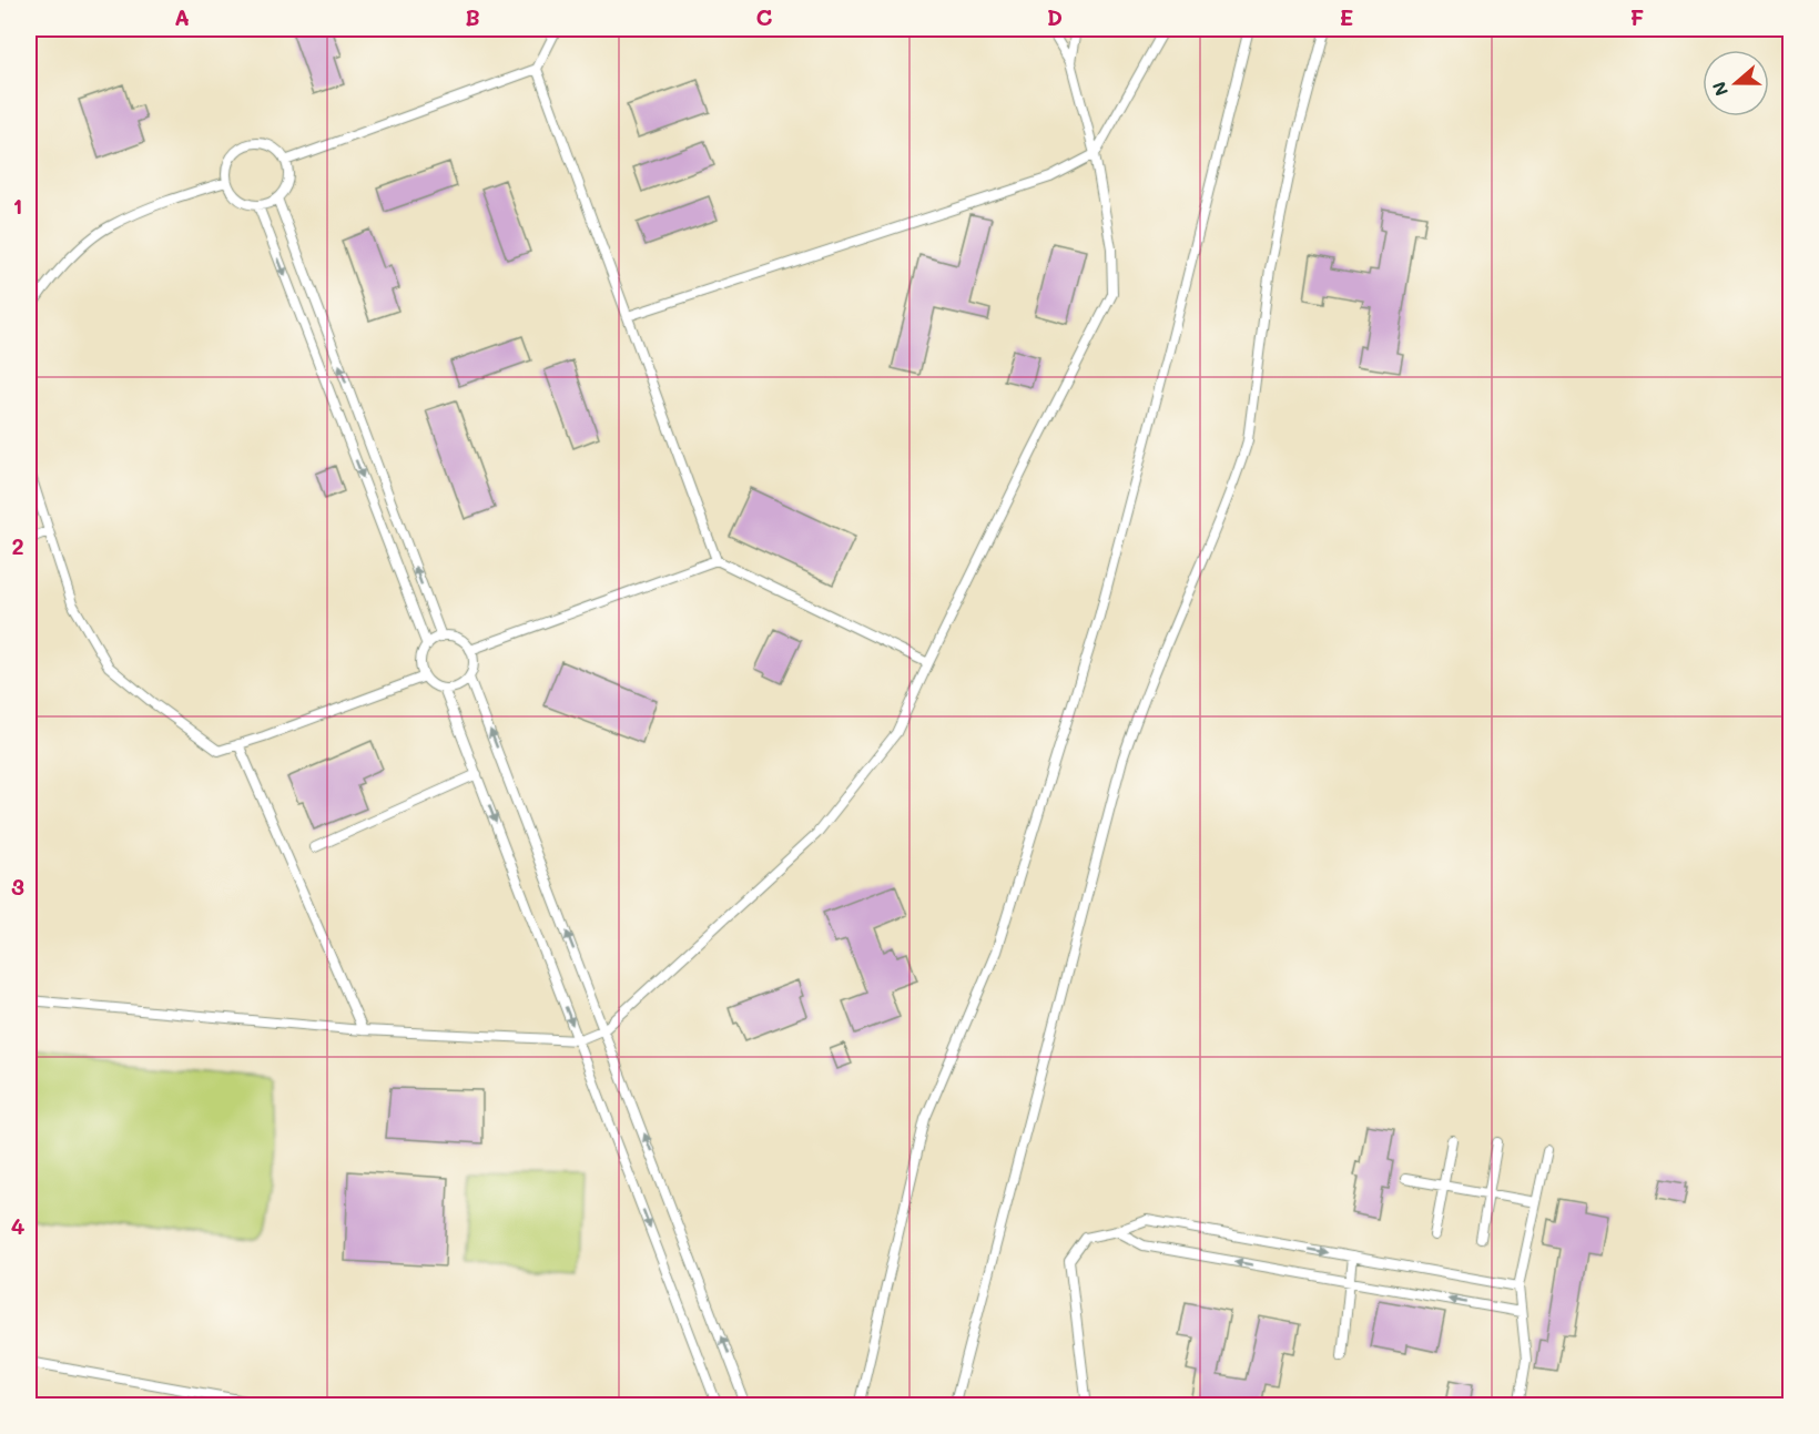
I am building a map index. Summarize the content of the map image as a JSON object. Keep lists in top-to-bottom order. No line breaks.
{"north":"left","grid":{"columns":["A","B","C","D","E","F"],"rows":["1","2","3","4"]}}
